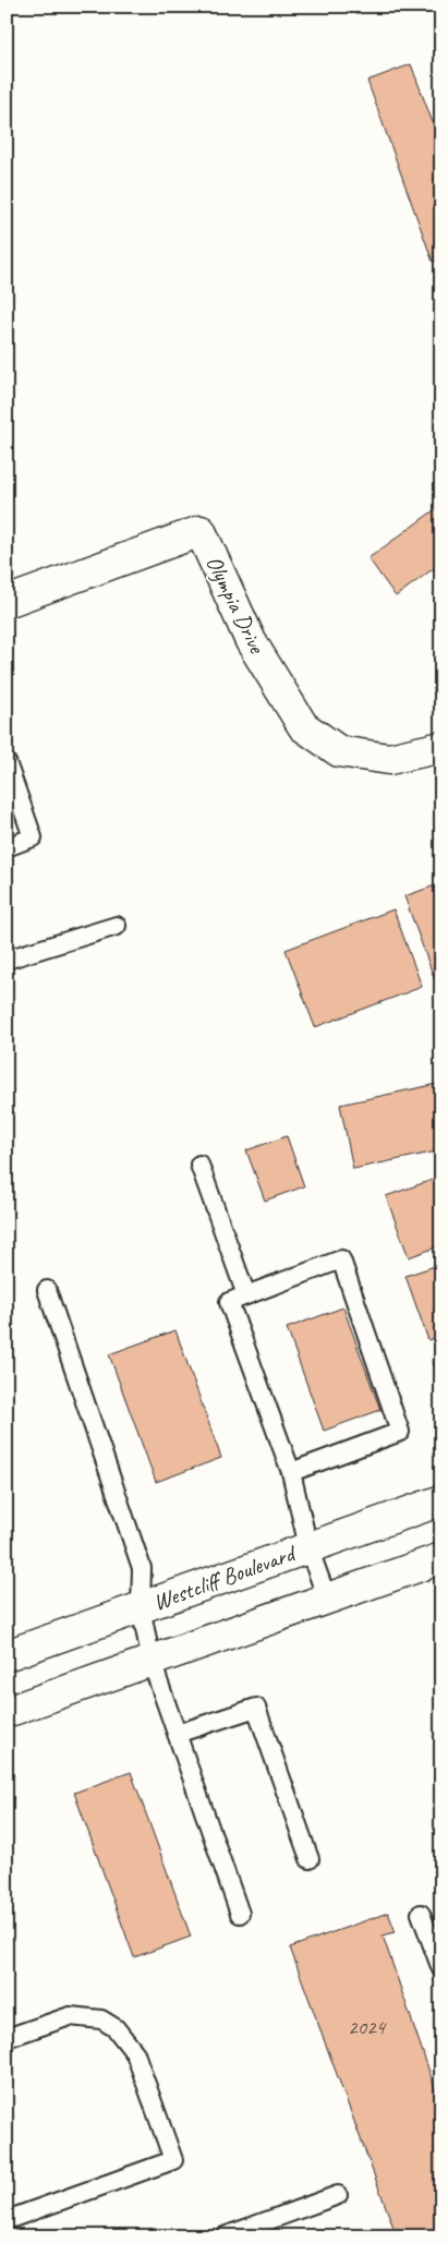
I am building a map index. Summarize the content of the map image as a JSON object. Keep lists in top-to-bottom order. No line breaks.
{"streets":{"street":["Olympia Drive","Westcliff Boulevard"]},"house_numbers":["2024"]}
